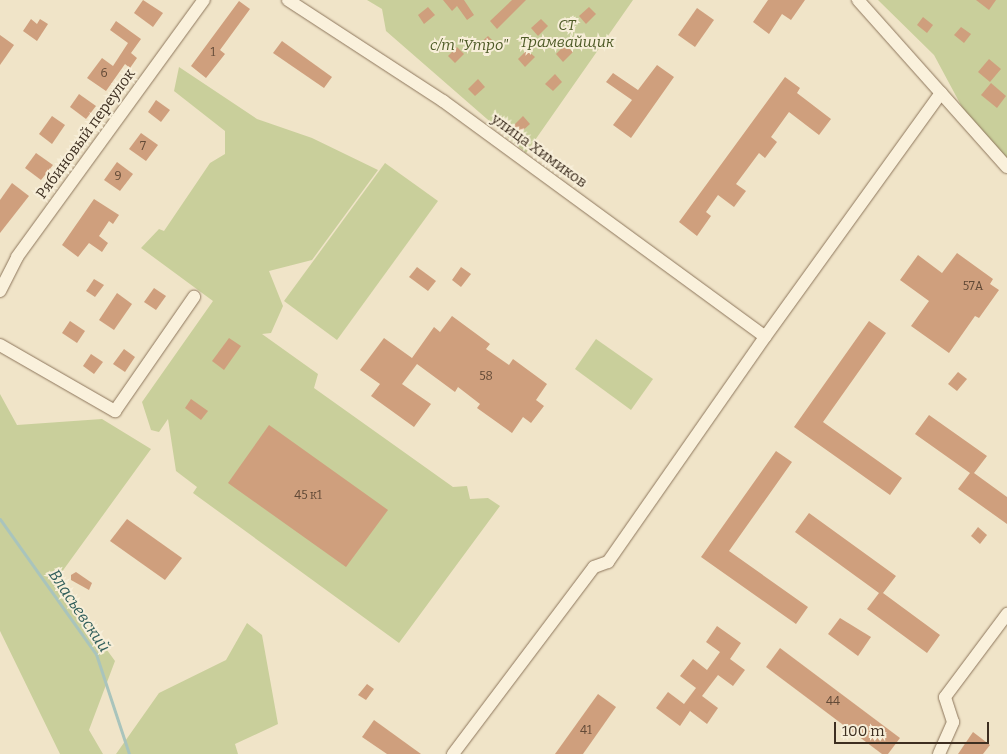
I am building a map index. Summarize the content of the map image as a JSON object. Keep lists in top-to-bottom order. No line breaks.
{"streets":{"street":["Рябиновый переулок","улица Химиков"]},"water":["Власьевский"],"parks":["СТ Трамвайщик","с/т \"Утро\""],"house_numbers":["1","6","7","9","57А","58","45 к1","44","41"],"scale_bar":"100 m"}
